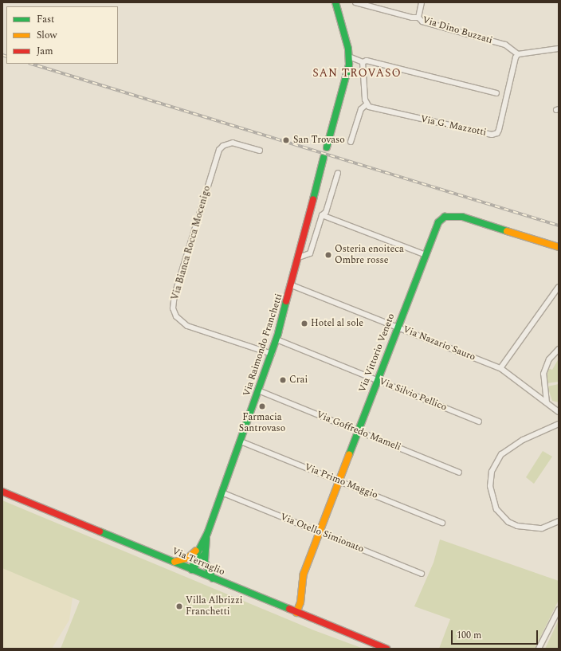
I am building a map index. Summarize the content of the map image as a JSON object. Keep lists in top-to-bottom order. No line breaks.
{"streets":{"street":["Via Dino Buzzati","Via G. Mazzotti","Via Bianca Rocca Mocenigo","Via Nazario Sauro","Via Raimondo Franchetti","Via Vittorio Veneto","Via Silvio Pellico","Via Goffredo Mameli","Via Primo Maggio","Via Otello Simionato","Via Terraglio"]},"crossings":[["Via Dino Buzzati","Via G. Mazzotti"],["Via Bianca Rocca Mocenigo","Via Raimondo Franchetti"],["Via Nazario Sauro","Via Raimondo Franchetti"],["Via Nazario Sauro","Via Vittorio Veneto"],["Via Raimondo Franchetti","Via Silvio Pellico"],["Via Raimondo Franchetti","Via Goffredo Mameli"],["Via Raimondo Franchetti","Via Primo Maggio"],["Via Raimondo Franchetti","Via Otello Simionato"],["Via Raimondo Franchetti","Via Terraglio"],["Via Vittorio Veneto","Via Silvio Pellico"],["Via Vittorio Veneto","Via Goffredo Mameli"],["Via Vittorio Veneto","Via Primo Maggio"],["Via Vittorio Veneto","Via Otello Simionato"],["Via Vittorio Veneto","Via Terraglio"]],"districts":["SAN TROVASO"],"places":["San Trovaso","Osteria enoiteca Ombre rosse","Hotel al sole","Crai","Farmacia Santrovaso","Villa Albrizzi Franchetti"],"legend":["Fast","Slow","Jam"],"scale_bar":"100 m"}
